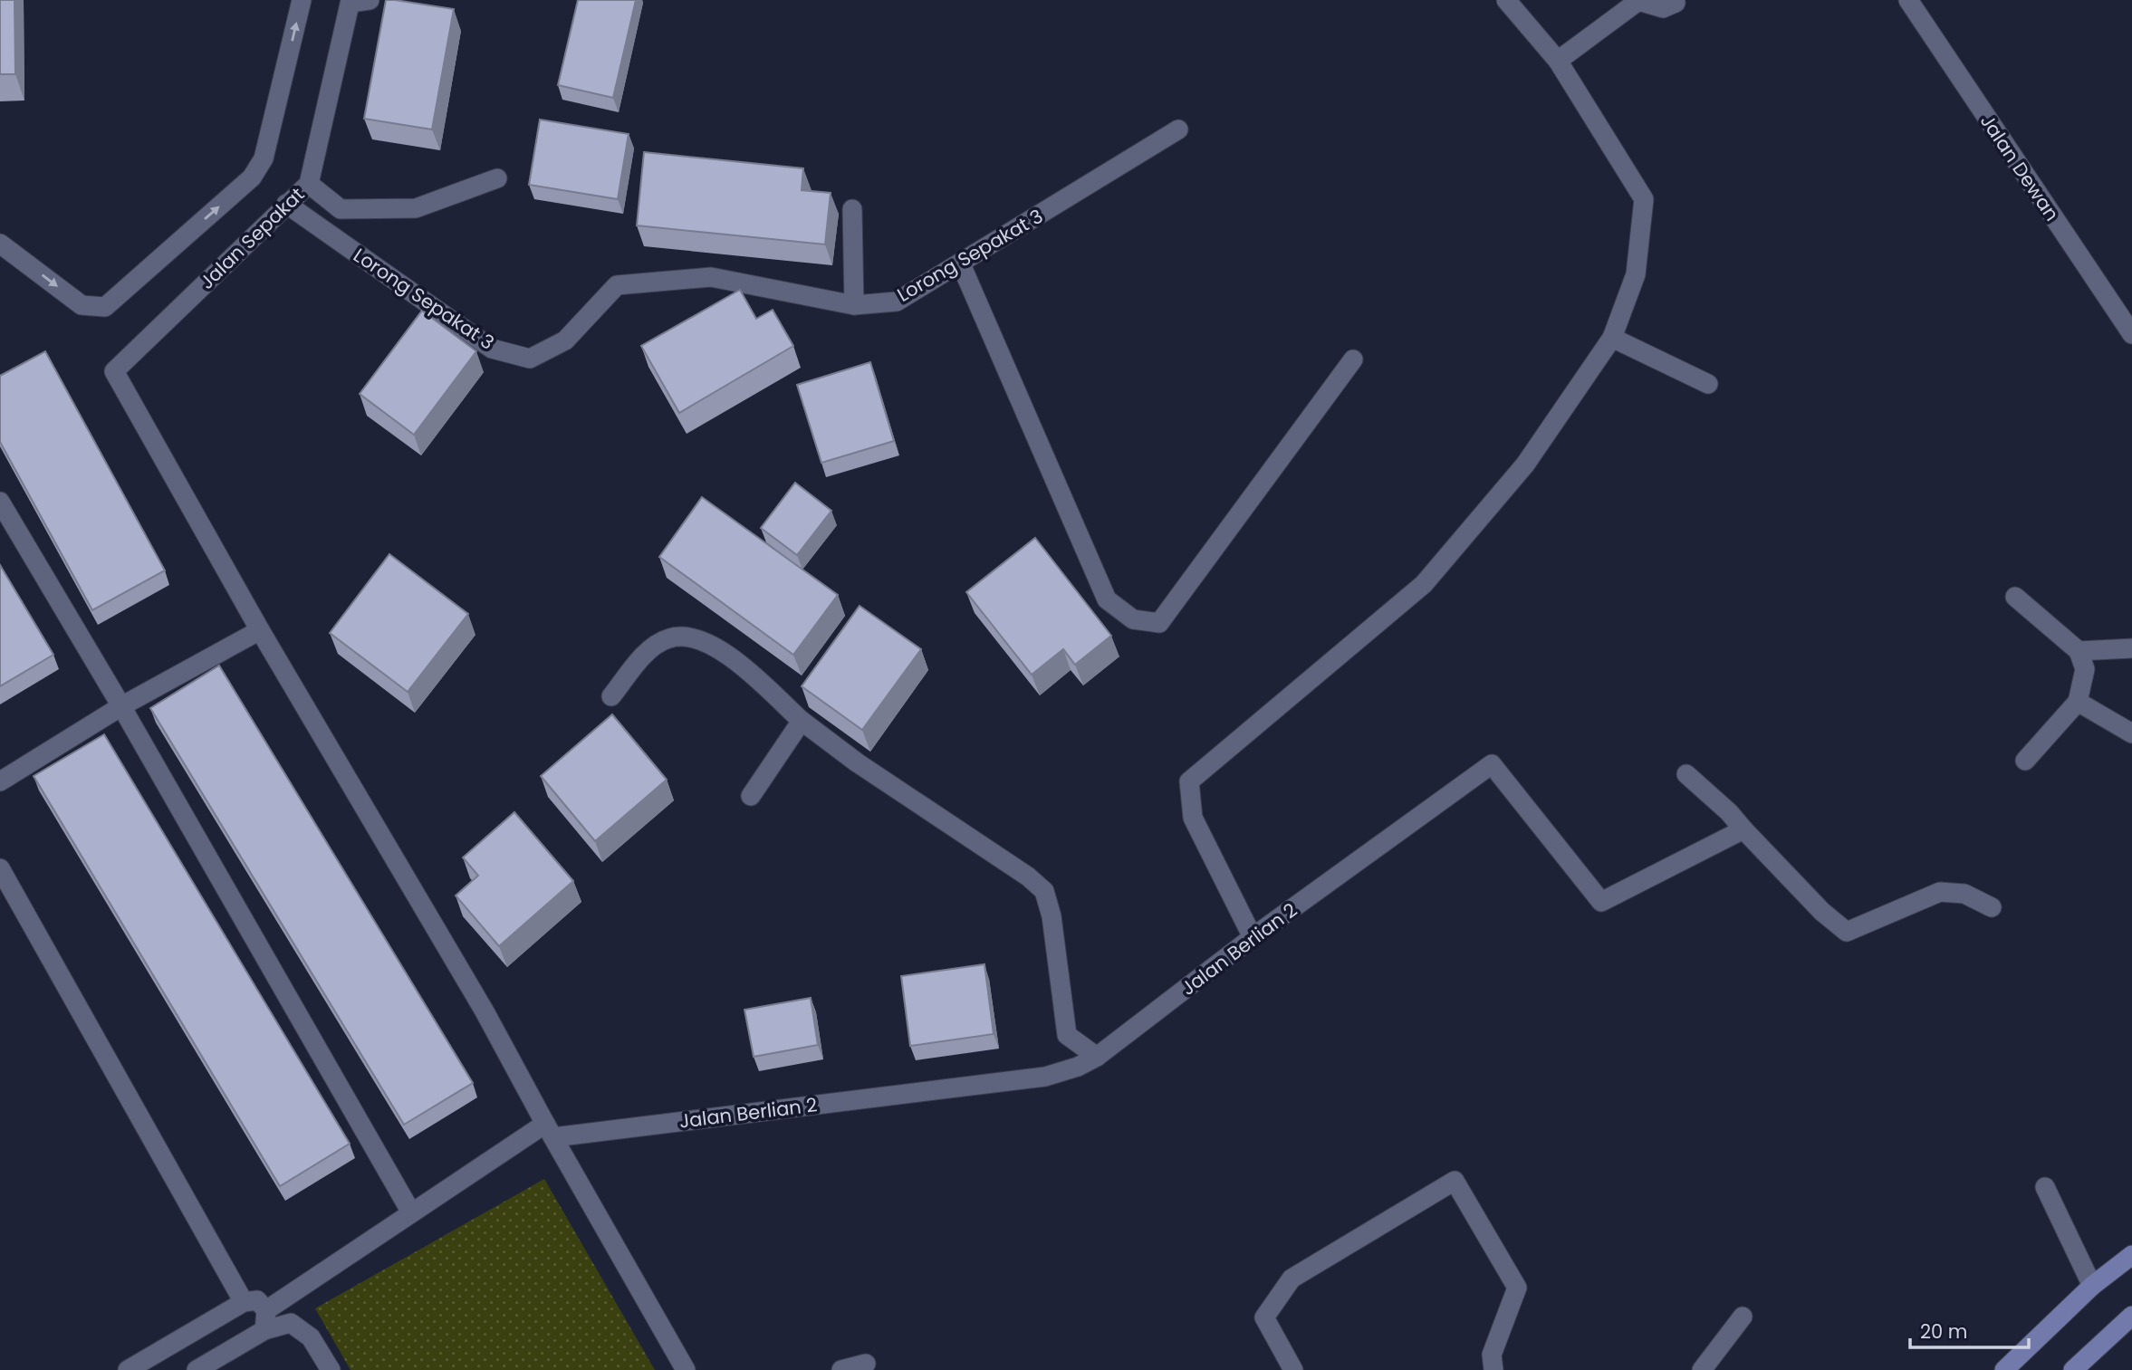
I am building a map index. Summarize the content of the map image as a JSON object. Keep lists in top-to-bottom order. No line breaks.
{"streets":{"street":["Jalan Dewan","Jalan Sepakat","Lorong Sepakat 3","Jalan Berlian 2"]},"crossings":[["Jalan Sepakat","Lorong Sepakat 3"]],"scale_bar":"20 m"}
